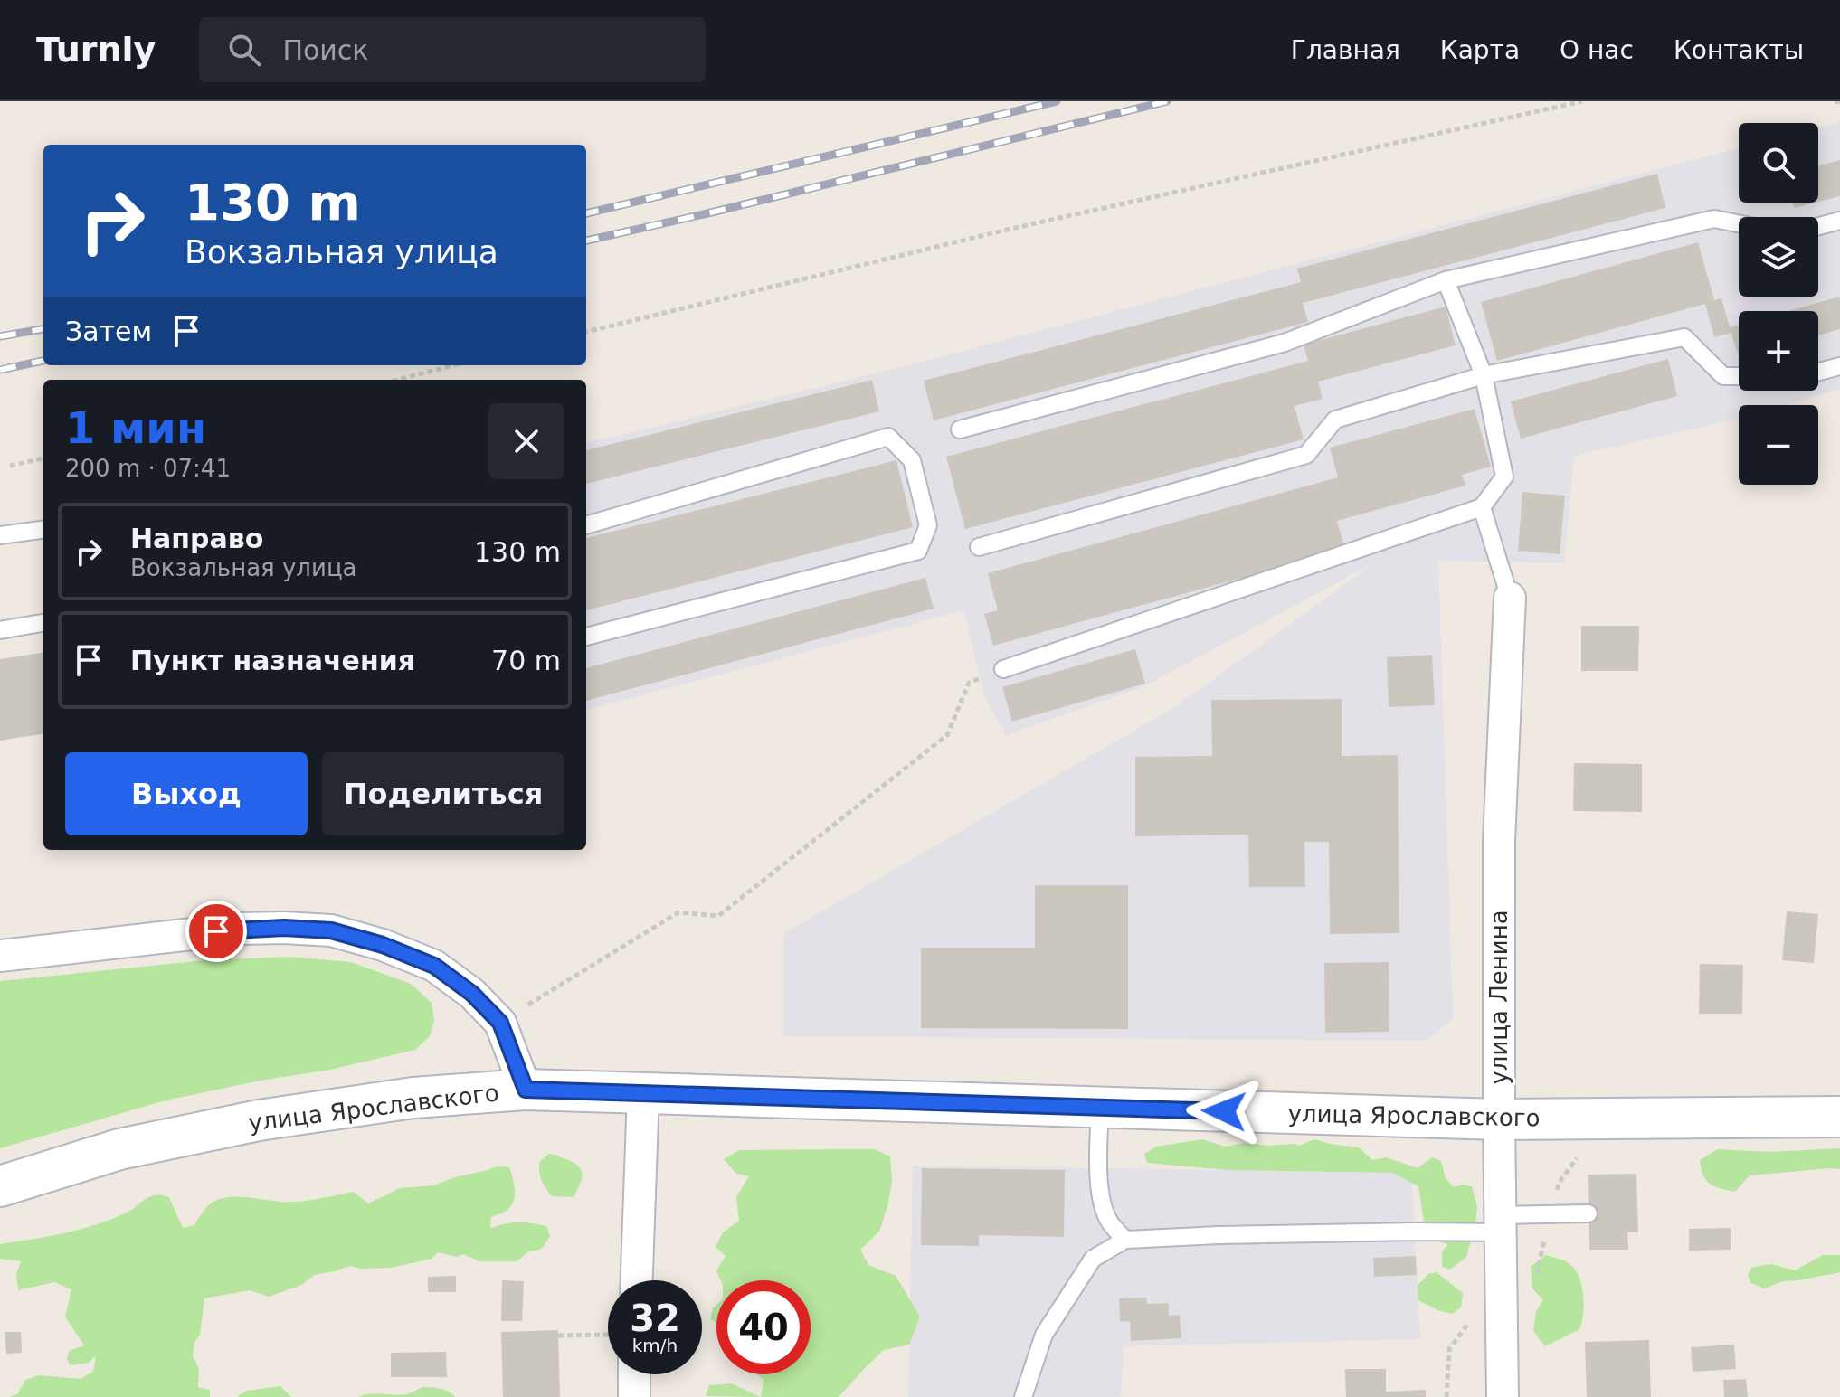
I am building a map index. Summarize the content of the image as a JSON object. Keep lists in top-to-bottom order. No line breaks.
{"streets":{"street":["улица Ленина","улица Ярославского"]},"crossings":[["улица Ленина","улица Ярославского"]],"page":{"header":"Turnly","search":"Поиск","nav":["Главная","Карта","О нас","Контакты"],"map_buttons":["+","−"],"turn":["130 m","Вокзальная улица"],"then":"Затем","heading":["1 мин","200 m · 07:41"],"list":[{"name":"Направо","note":"Вокзальная улица","value":"130 m"},{"name":"Пункт назначения","value":"70 m"}],"buttons":["Выход","Поделиться"],"speed":"32 km/h","limit":"40"}}
